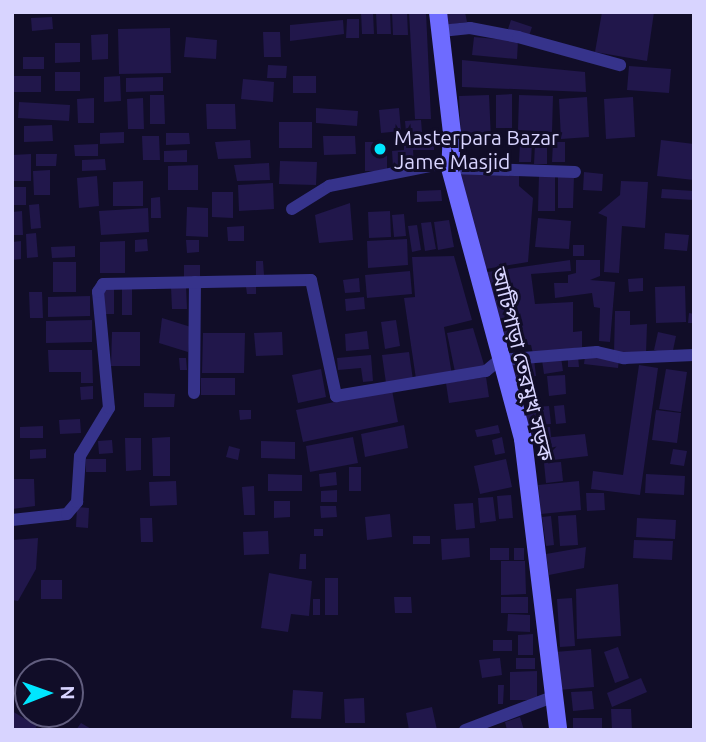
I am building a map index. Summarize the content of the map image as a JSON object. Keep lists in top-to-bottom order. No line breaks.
{"streets":{"main road":["আটিপাড়া তেরমুখ সড়ক"]},"places":["Masterpara Bazar Jame Masjid"],"north":"right"}
